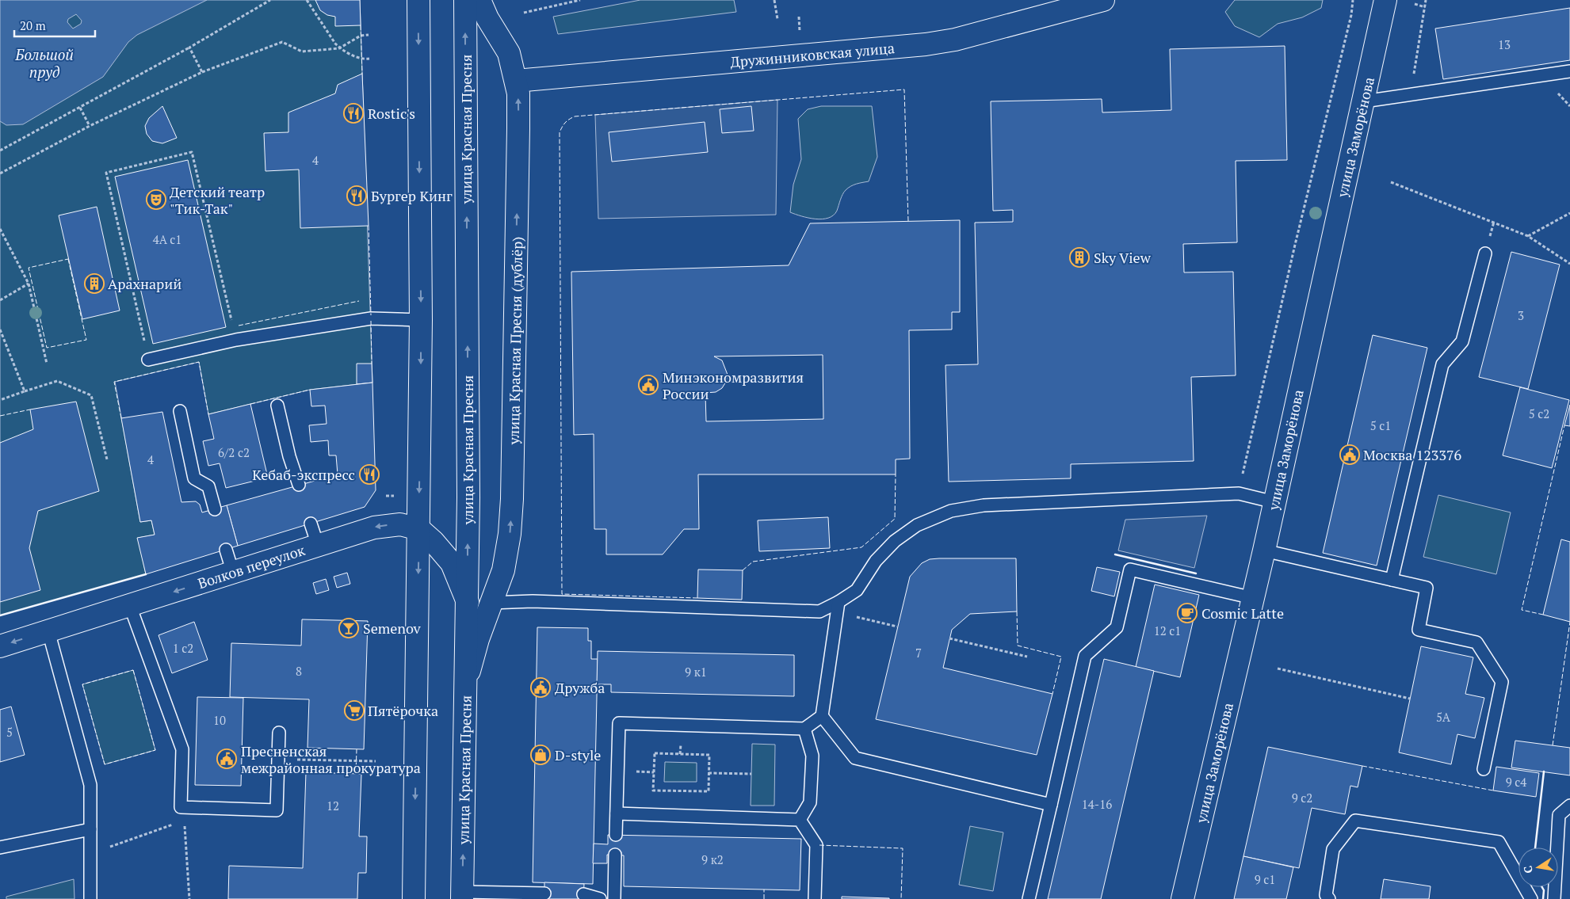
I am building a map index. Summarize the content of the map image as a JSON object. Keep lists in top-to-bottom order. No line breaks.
{"streets":{"street":["Дружинниковская улица","улица Красная Пресня","улица Заморёнова","улица Красная Пресня (дублёр)","Волков переулок"]},"crossings":[["Дружинниковская улица","улица Красная Пресня (дублёр)"],["улица Красная Пресня","улица Красная Пресня (дублёр)"],["улица Красная Пресня","Волков переулок"]],"one_way":["Волков переулок"],"water":["Большой пруд"],"places":{"restaurant":["Rostic's","Бургер Кинг","Кебаб-экспресс"],"theatre":["Детский театр \"Тик-Так\""],"building":["Sky View","Арахнарий"],"public building":["Минэкономразвития России","Москва 123376","Дружба","Пресненская межрайонная прокуратура"],"cafe":["Cosmic Latte"],"bar":["Semenov"],"supermarket":["Пятёрочка"],"shop":["D-style"]},"house_numbers":["13","4","4А с1","3","5 с2","5 с1","6/2 с2","4","12 с1","1 с2","7","8","9 к1","5А","10","5","9 с4","9 с2","14-16","12","9 к2","9 с1"],"scale_bar":"20 m","north":"left"}
